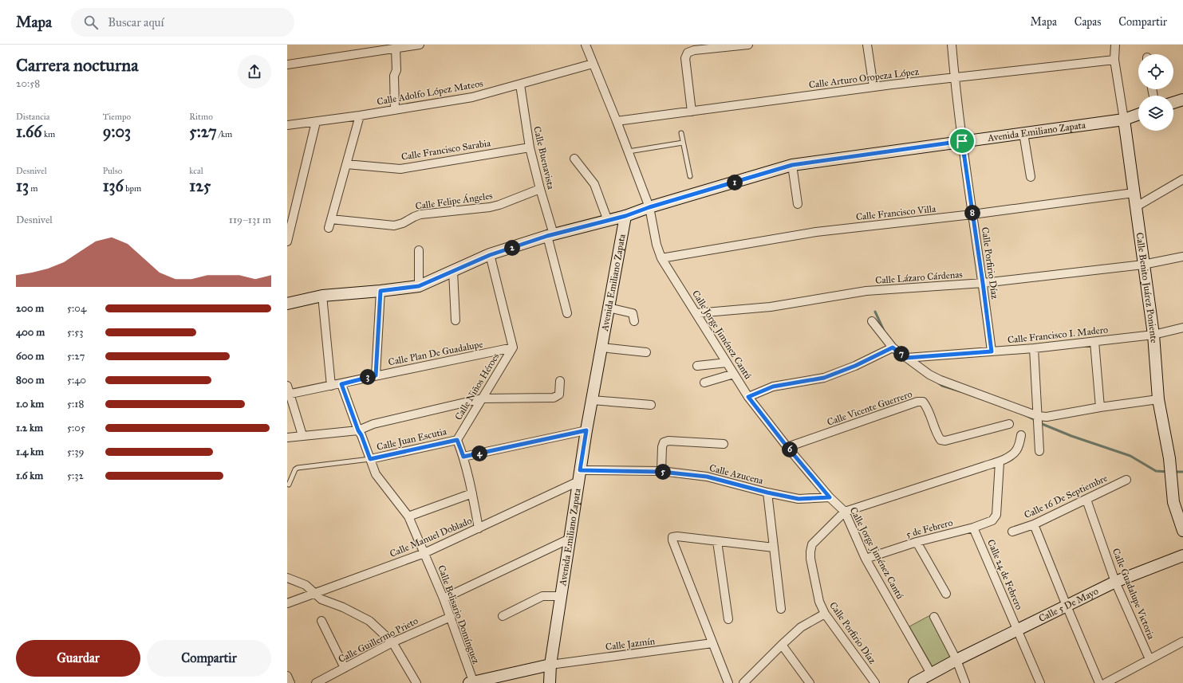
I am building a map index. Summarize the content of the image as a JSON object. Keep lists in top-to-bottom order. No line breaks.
{"streets":{"street":["Calle Arturo Oropeza López","Calle Adolfo López Mateos","Avenida Emiliano Zapata","Calle Francisco Sarabia","Calle Buenavista","Calle Felipe Ángeles","Calle Francisco Villa","Calle Porfirio Díaz","Calle Lázaro Cárdenas","Calle Benito Juárez Poniente","Calle Jorge Jiménez Cantú","Calle Francisco I. Madero","Calle Plan De Guadalupe","Calle Niños Héroes","Calle Vicente Guerrero","Calle Juan Escutia","Calle Azucena","Calle 16 De Septiembre","5 de Febrero","Calle Manuel Doblado","Calle 24 de Febrero","Calle Guadalupe Victoria","Calle 5 De Mayo","Calle Belisario Domínguez","Calle Guillermo Prieto","Calle Jazmín"]},"crossings":[["Calle Arturo Oropeza López","Calle Porfirio Díaz"],["Calle Arturo Oropeza López","Calle Benito Juárez Poniente"],["Calle Arturo Oropeza López","Calle Jorge Jiménez Cantú"],["Calle Adolfo López Mateos","Calle Buenavista"],["Calle Adolfo López Mateos","Calle Jorge Jiménez Cantú"],["Avenida Emiliano Zapata","Calle Porfirio Díaz"],["Avenida Emiliano Zapata","Calle Benito Juárez Poniente"],["Avenida Emiliano Zapata","Calle Jorge Jiménez Cantú"],["Avenida Emiliano Zapata","Calle Azucena"],["Avenida Emiliano Zapata","Calle Manuel Doblado"],["Avenida Emiliano Zapata","Calle Jazmín"],["Calle Francisco Sarabia","Calle Buenavista"],["Calle Buenavista","Calle Felipe Ángeles"],["Calle Francisco Villa","Calle Porfirio Díaz"],["Calle Francisco Villa","Calle Benito Juárez Poniente"],["Calle Francisco Villa","Calle Jorge Jiménez Cantú"],["Calle Porfirio Díaz","Calle Lázaro Cárdenas"],["Calle Porfirio Díaz","Calle Jorge Jiménez Cantú"],["Calle Porfirio Díaz","Calle Francisco I. Madero"],["Calle Lázaro Cárdenas","Calle Benito Juárez Poniente"],["Calle Lázaro Cárdenas","Calle Jorge Jiménez Cantú"],["Calle Benito Juárez Poniente","Calle Francisco I. Madero"],["Calle Jorge Jiménez Cantú","Calle Vicente Guerrero"],["Calle Jorge Jiménez Cantú","Calle Azucena"],["Calle Jorge Jiménez Cantú","5 de Febrero"],["Calle Jorge Jiménez Cantú","Calle 5 De Mayo"],["Calle Plan De Guadalupe","Calle Niños Héroes"],["Calle Plan De Guadalupe","Calle Belisario Domínguez"],["Calle Niños Héroes","Calle Juan Escutia"],["Calle Juan Escutia","Calle Belisario Domínguez"],["Calle Azucena","Calle Manuel Doblado"],["Calle 16 De Septiembre","Calle Guadalupe Victoria"],["5 de Febrero","Calle 24 de Febrero"],["Calle Manuel Doblado","Calle Belisario Domínguez"],["Calle 24 de Febrero","Calle 5 De Mayo"],["Calle Guadalupe Victoria","Calle 5 De Mayo"],["Calle Belisario Domínguez","Calle Guillermo Prieto"]],"page":{"header":"Mapa","search":"Buscar aquí","nav":["Mapa","Capas","Compartir"],"heading":["Carrera nocturna","20:58"],"stats":[["Distancia","1.66 km"],["Tiempo","9:03"],["Ritmo","5:27 /km"],["Desnivel","13 m"],["Pulso","136 bpm"],["kcal","125"]],"pins":["1","8","2","7","3","6","4","5"],"chart":["Desnivel","119–131 m"],"list":[{"name":"200 m","note":"5:04"},{"name":"400 m","note":"5:53"},{"name":"600 m","note":"5:27"},{"name":"800 m","note":"5:40"},{"name":"1.0 km","note":"5:18"},{"name":"1.2 km","note":"5:05"},{"name":"1.4 km","note":"5:39"},{"name":"1.6 km","note":"5:32"}],"buttons":["Guardar","Compartir"]}}
